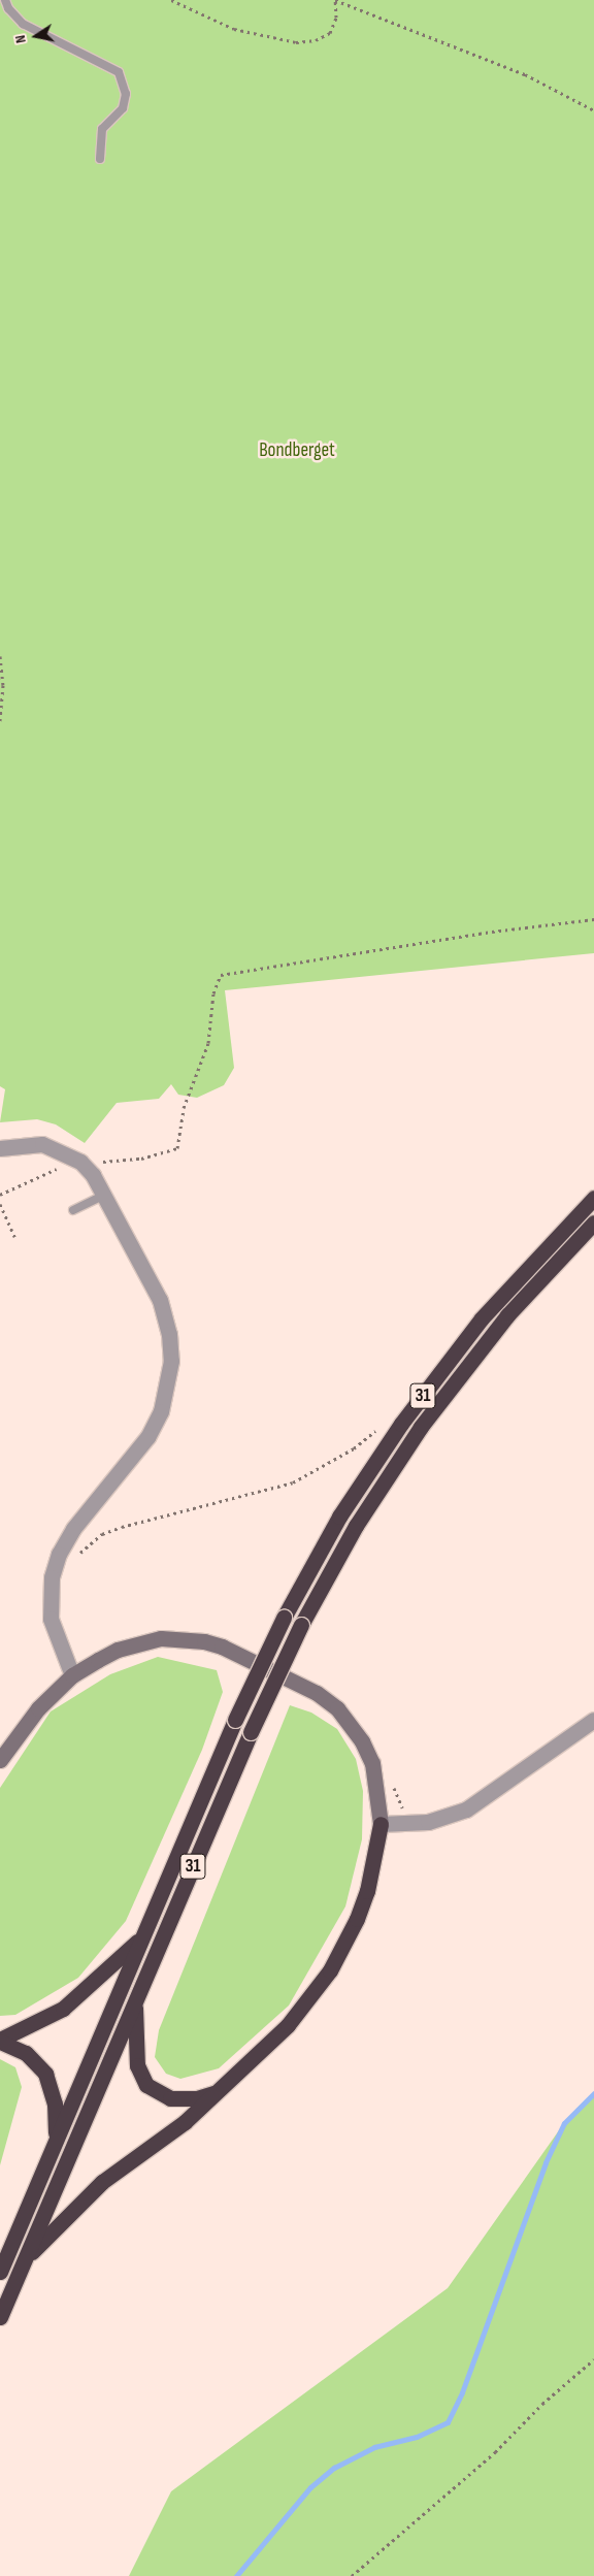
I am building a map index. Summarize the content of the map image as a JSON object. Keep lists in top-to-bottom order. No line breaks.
{"streets":{"highway":["31"]},"parks":["Bondberget"],"north":"left"}
